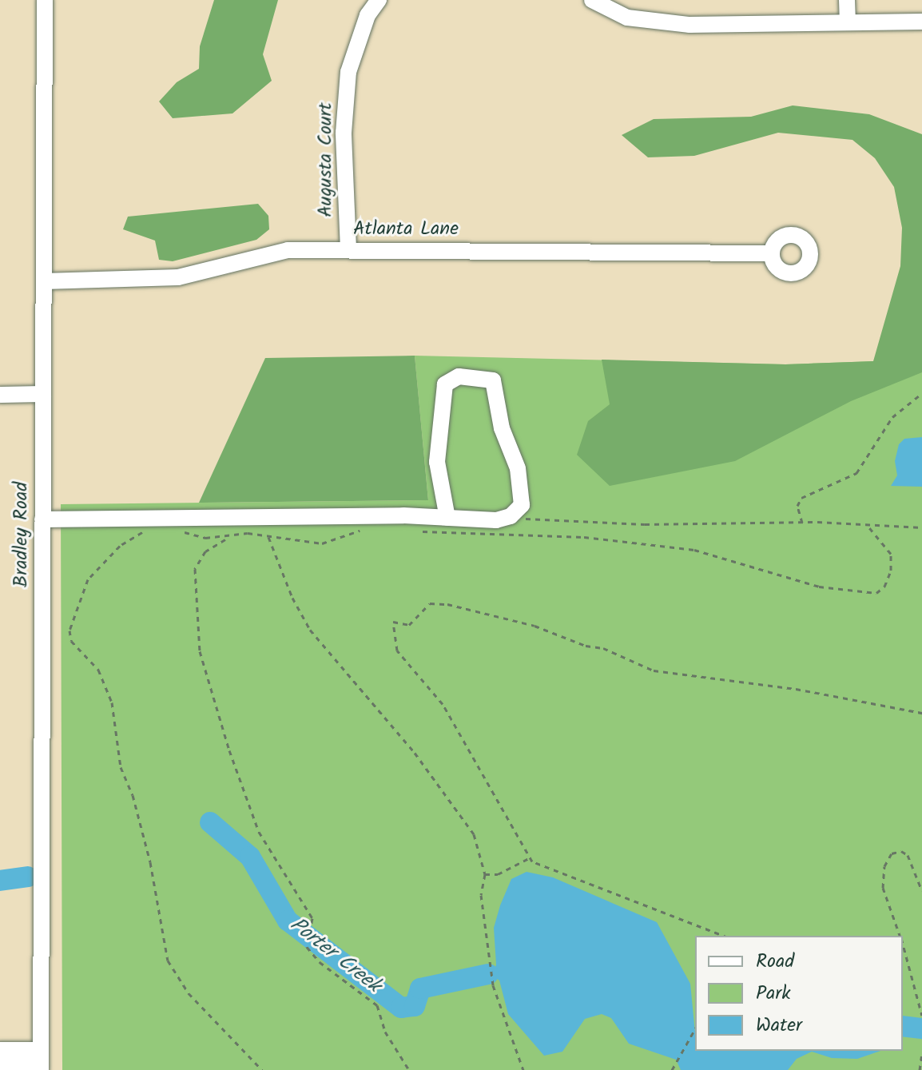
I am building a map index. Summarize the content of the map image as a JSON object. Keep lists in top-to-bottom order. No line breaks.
{"streets":{"street":["Augusta Court","Atlanta Lane","Bradley Road"]},"crossings":[["Augusta Court","Atlanta Lane"],["Atlanta Lane","Bradley Road"]],"water":["Porter Creek"],"legend":["Road","Park","Water"]}
